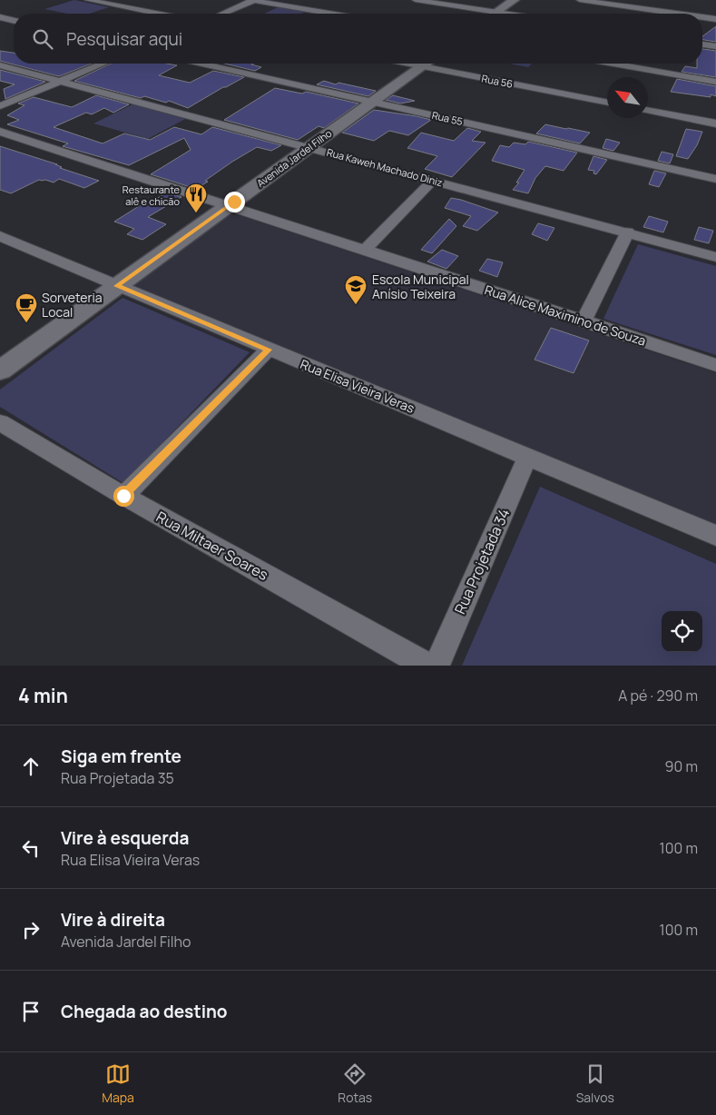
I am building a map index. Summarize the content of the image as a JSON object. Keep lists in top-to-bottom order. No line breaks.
{"streets":{"main road":["Avenida Jardel Filho"],"street":["Rua 56","Rua 55","Rua Kaweh Machado Diniz","Rua Alice Maximino de Souza","Rua Elisa Vieira Veras","Rua Miltaer Soares","Rua Projetada 34"]},"crossings":[["Rua 55","Avenida Jardel Filho"],["Avenida Jardel Filho","Rua Kaweh Machado Diniz"],["Avenida Jardel Filho","Rua Alice Maximino de Souza"],["Avenida Jardel Filho","Rua Elisa Vieira Veras"],["Rua Elisa Vieira Veras","Rua Projetada 34"]],"places":{"restaurant":["Restaurante alê e chicão"],"school or university":["Escola Municipal Anísio Teixeira"],"cafe":["Sorveteria Local"]},"north":"top left","page":{"search":"Pesquisar aqui","heading":["4 min","A pé · 290 m"],"list":[["Siga em frente","Rua Projetada 35","90 m"],["Vire à esquerda","Rua Elisa Vieira Veras","100 m"],["Vire à direita","Avenida Jardel Filho","100 m"],"Chegada ao destino"],"nav":["Mapa","Rotas","Salvos"]}}
